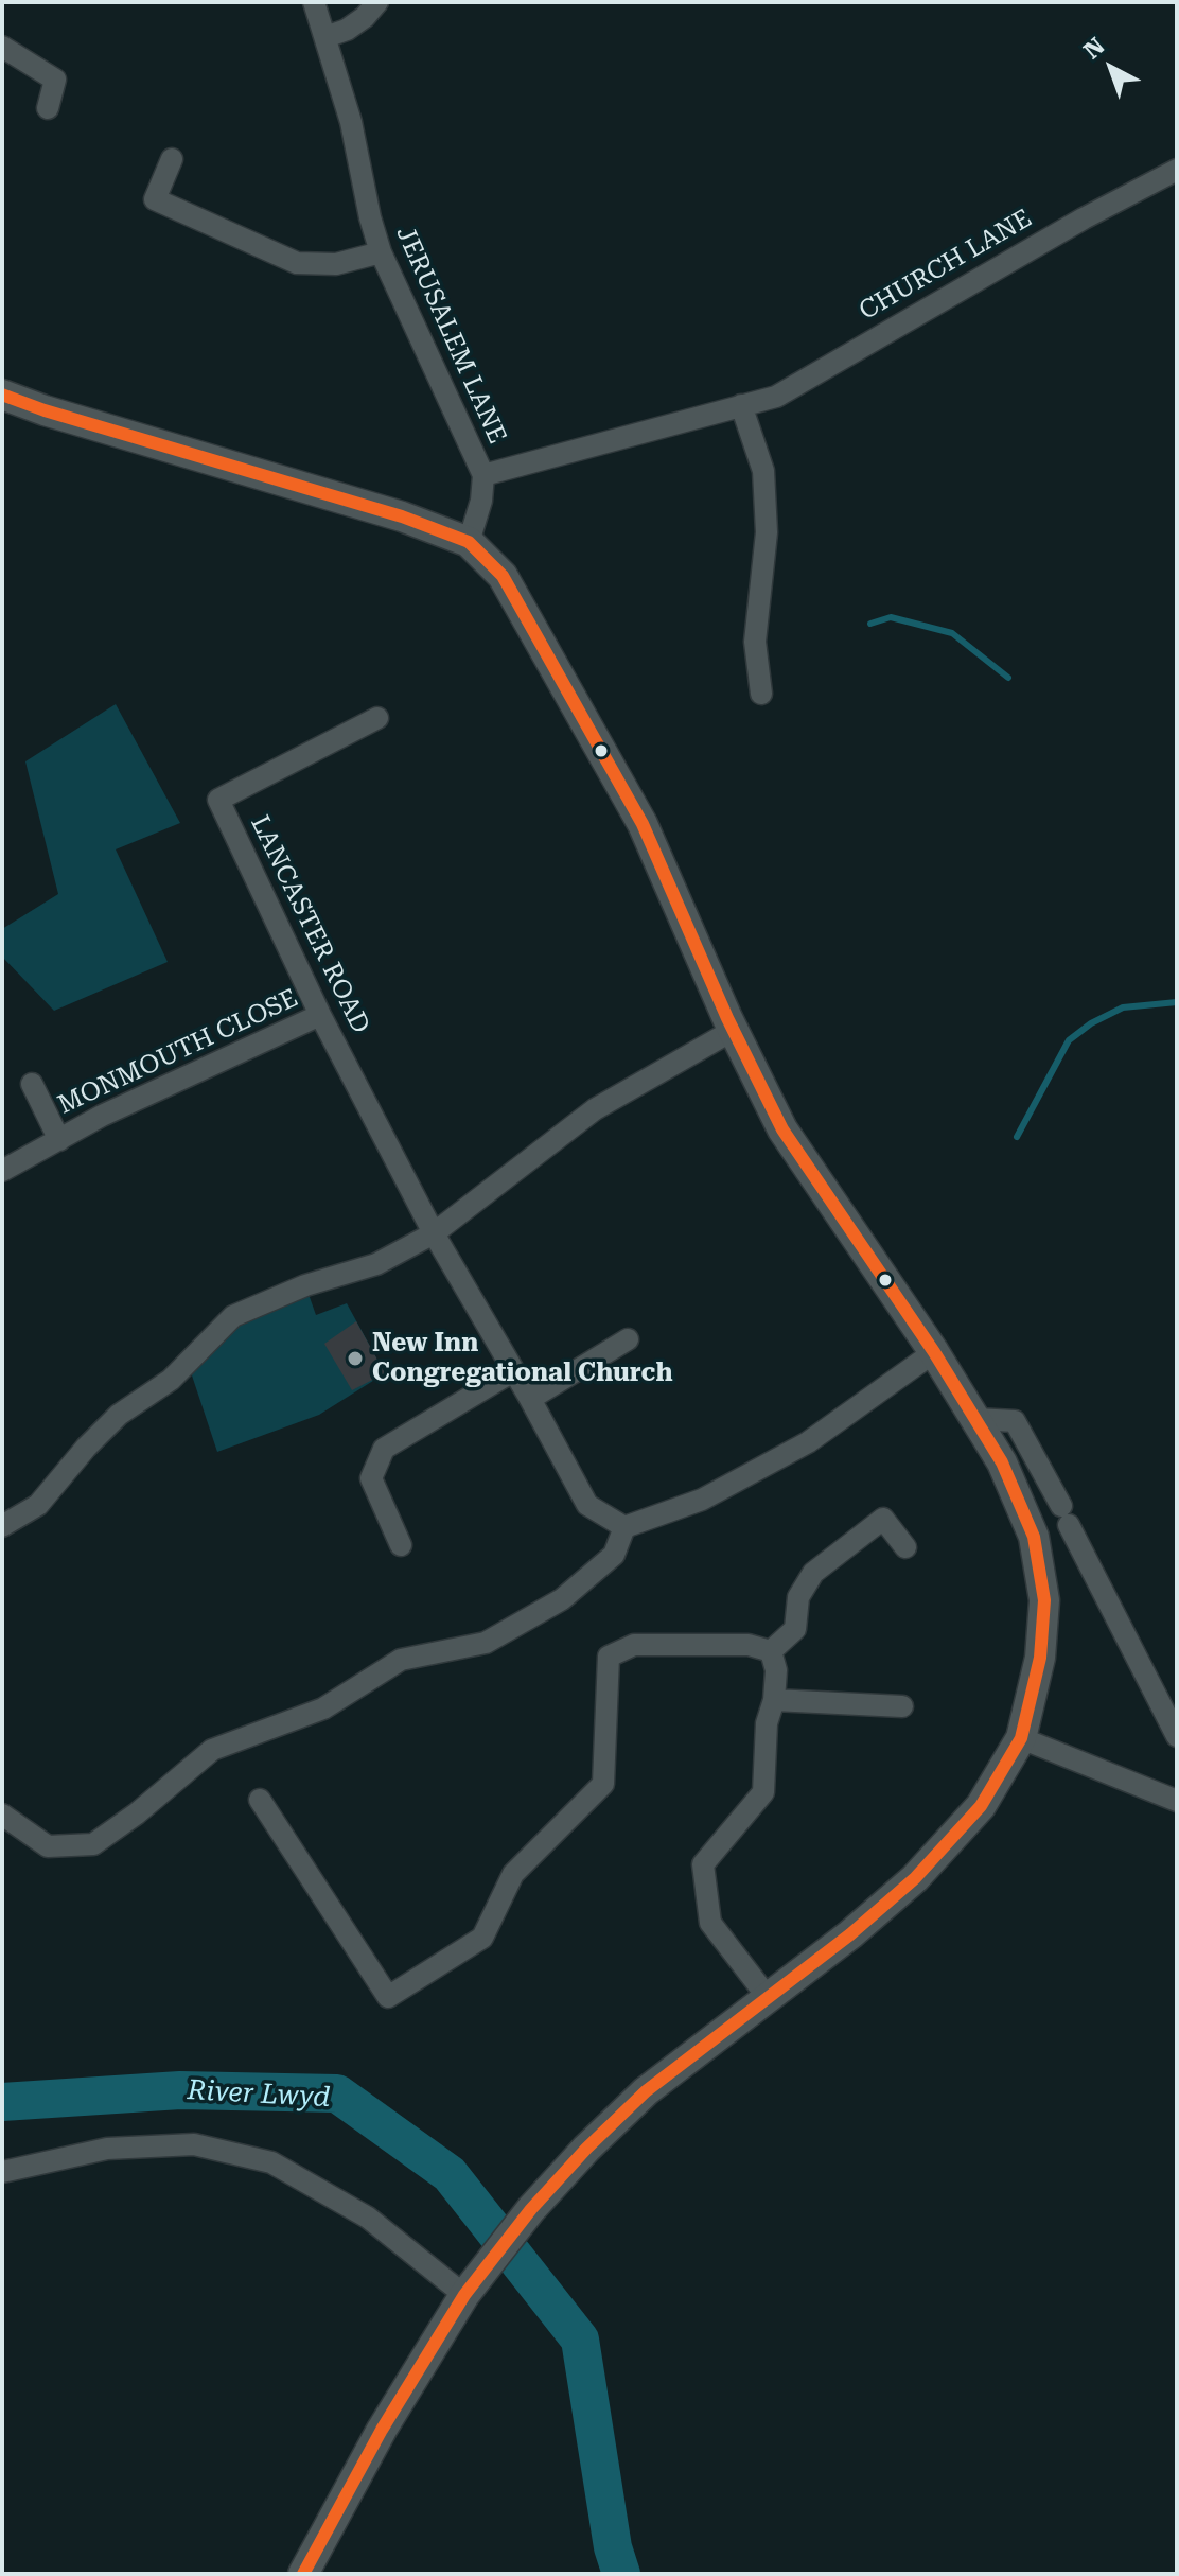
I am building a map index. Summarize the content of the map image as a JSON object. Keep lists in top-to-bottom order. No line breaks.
{"streets":{"street":["CHURCH LANE","JERUSALEM LANE","LANCASTER ROAD","MONMOUTH CLOSE"]},"crossings":[["CHURCH LANE","JERUSALEM LANE"],["LANCASTER ROAD","MONMOUTH CLOSE"]],"water":["River Lwyd"],"places":["New Inn Congregational Church"],"north":"top left"}
